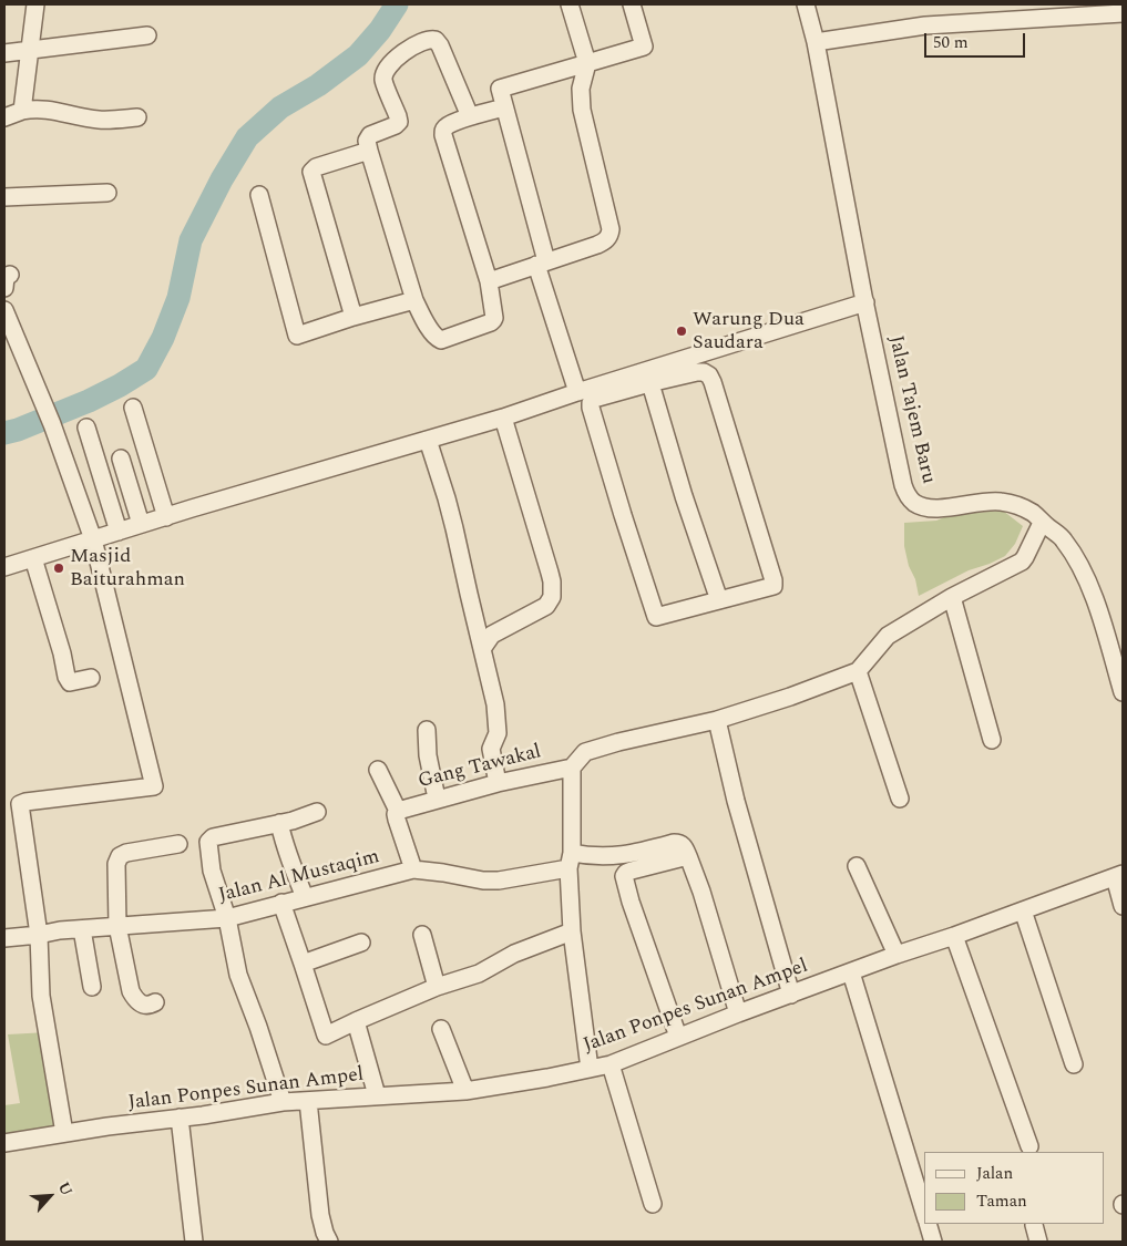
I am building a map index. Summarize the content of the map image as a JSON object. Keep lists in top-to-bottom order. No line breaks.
{"streets":{"street":["Jalan Tajem Baru","Gang Tawakal","Jalan Al Mustaqim","Jalan Ponpes Sunan Ampel"]},"places":["Warung Dua Saudara","Masjid Baiturahman"],"legend":["Jalan","Taman"],"scale_bar":"50 m","north":"top right"}
